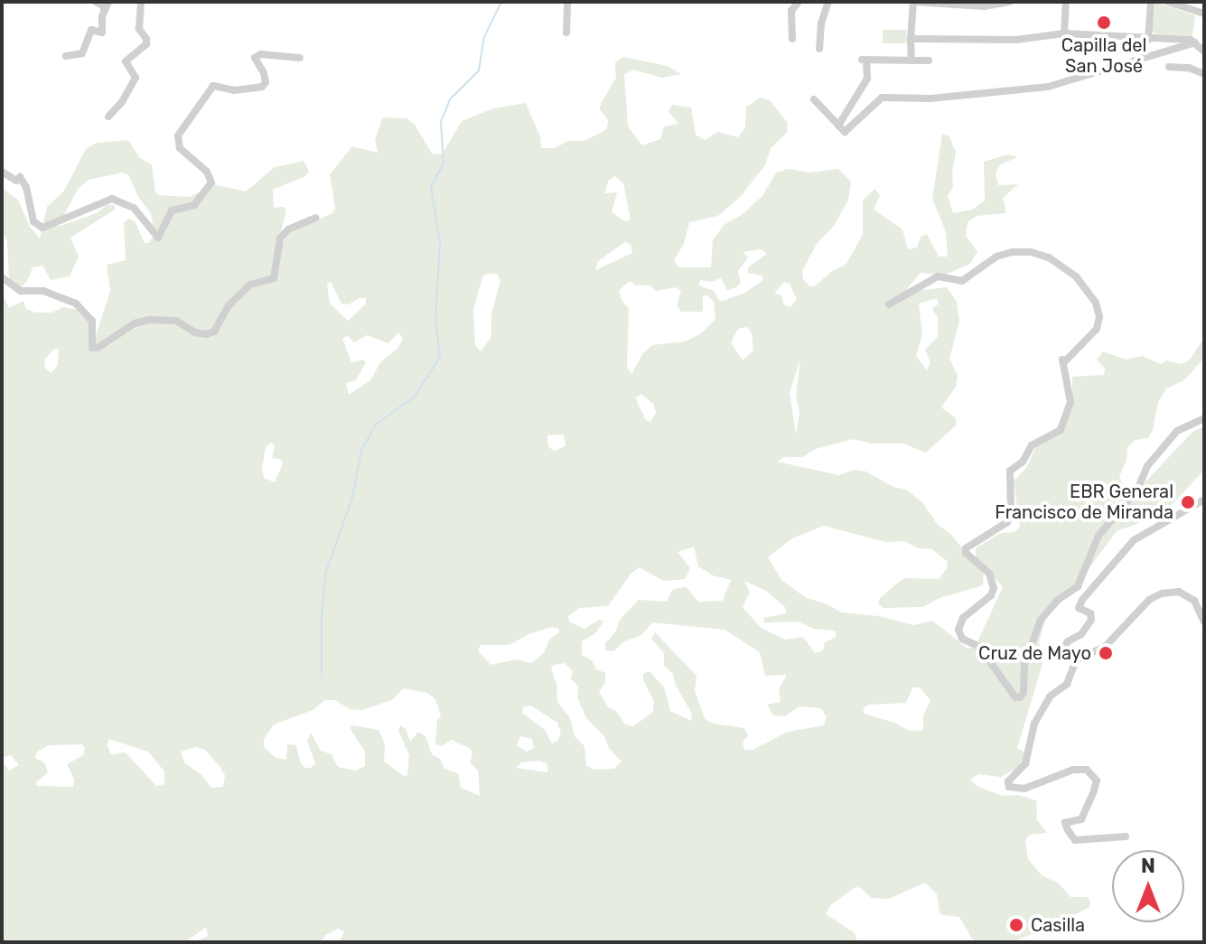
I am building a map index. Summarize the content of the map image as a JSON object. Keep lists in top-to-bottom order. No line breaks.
{"places":["Capilla del San José","EBR General Francisco de Miranda","Cruz de Mayo","Casilla"],"north":"top"}
